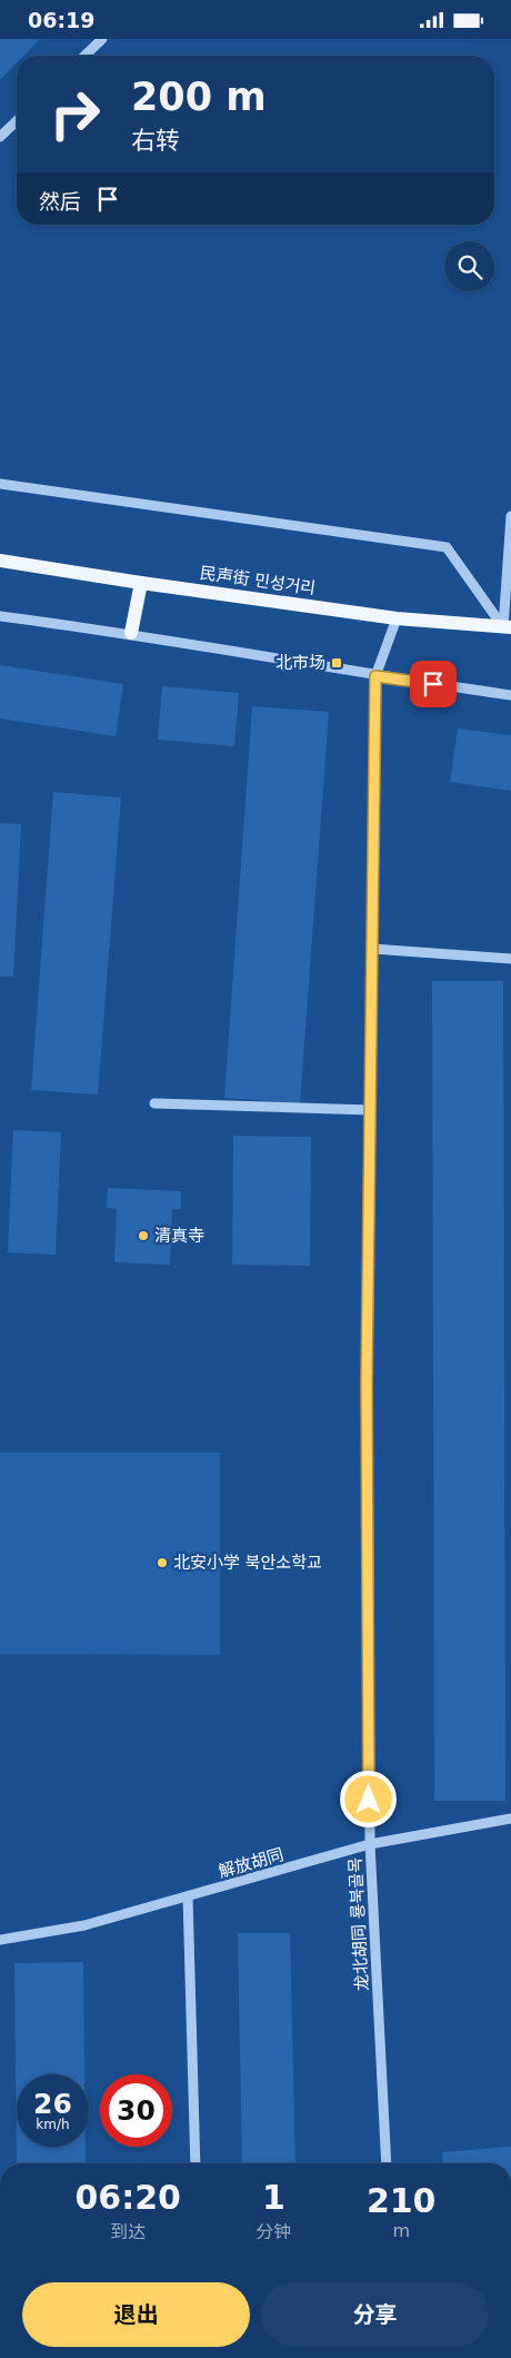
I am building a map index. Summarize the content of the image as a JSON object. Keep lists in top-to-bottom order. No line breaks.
{"streets":{"main road":["民声街 민성거리"],"street":["解放胡同","龙北胡同 룡북골목"]},"crossings":[["民声街 민성거리","龙北胡同 룡북골목"],["解放胡同","龙北胡同 룡북골목"]],"places":{"transit":["北市场"],"other":["清真寺","北安小学 북안소학교"]},"page":{"status":"06:19","turn":["200 m","右转"],"then":"然后","speed":"26 km/h","limit":"30","eta":["06:20","到达","1","分钟","210","m"],"buttons":["退出","分享"]}}
